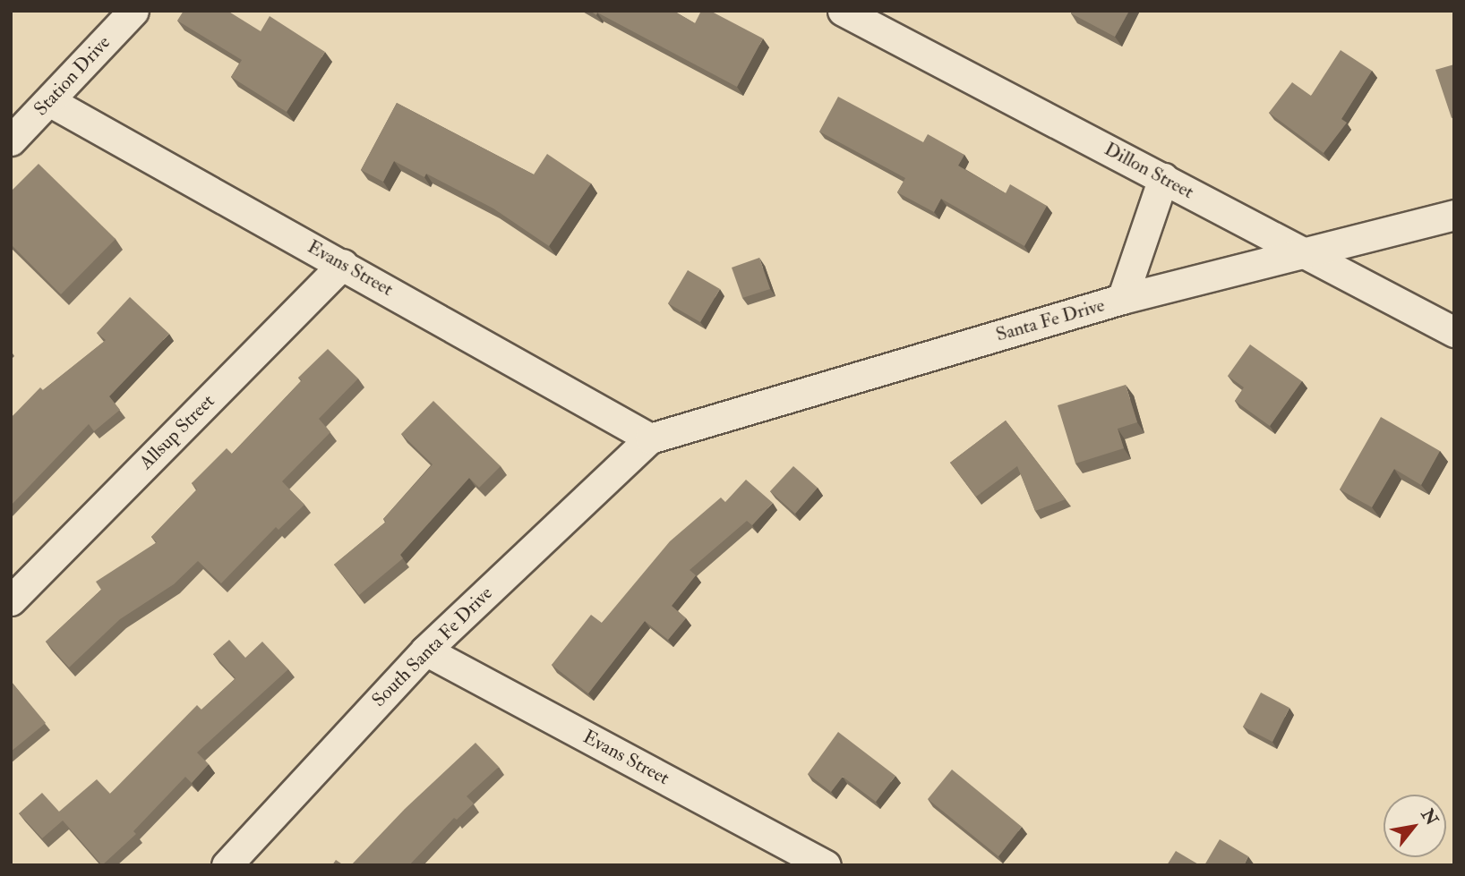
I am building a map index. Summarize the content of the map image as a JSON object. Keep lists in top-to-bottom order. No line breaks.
{"streets":{"street":["Station Drive","Dillon Street","Evans Street","Santa Fe Drive","Allsup Street","South Santa Fe Drive"]},"crossings":[["Station Drive","Evans Street"],["Dillon Street","Santa Fe Drive"],["Evans Street","Santa Fe Drive"],["Evans Street","Allsup Street"],["Evans Street","South Santa Fe Drive"],["Santa Fe Drive","South Santa Fe Drive"]],"north":"top right"}
